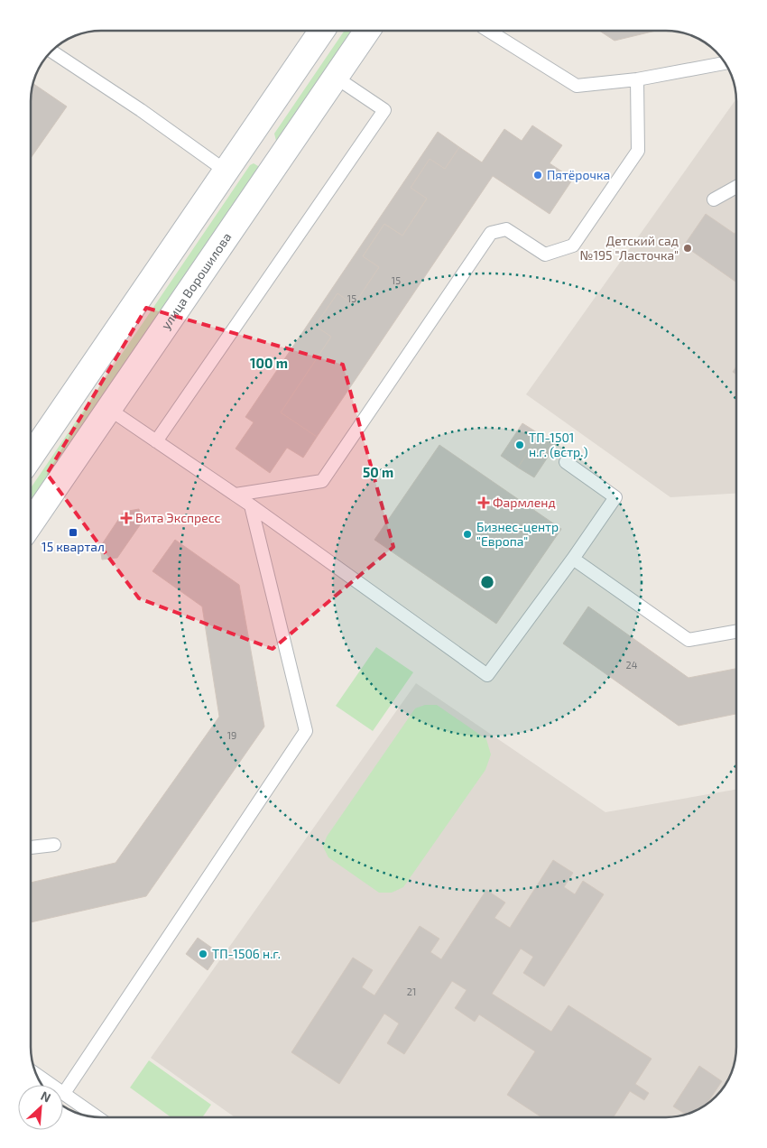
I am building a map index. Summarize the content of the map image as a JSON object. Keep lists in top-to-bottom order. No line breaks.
{"streets":{"main road":["улица Ворошилова"]},"places":{"other":["Пятёрочка","Детский сад №195 \"Ласточка\"","ТП-1501 н.г. (встр.)","Бизнес-центр \"Европа\"","ТП-1506 н.г."],"health":["Фармленд","Вита Экспресс"],"transit":["15 квартал"]},"house_numbers":["15","15","24","19","21"],"north":"top right","rings":["100 m","50 m"]}
